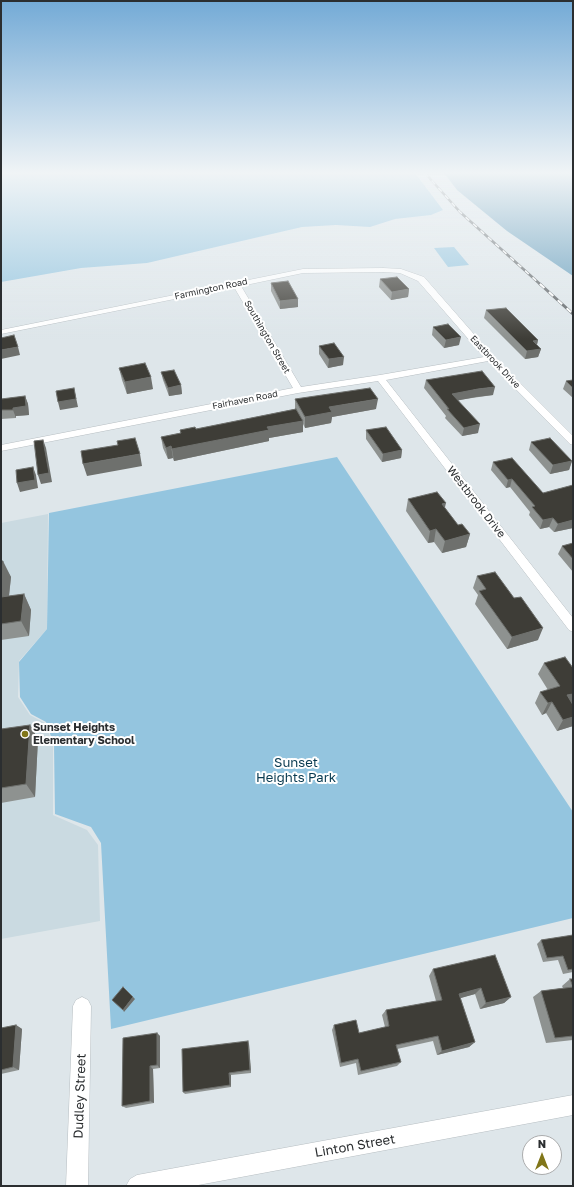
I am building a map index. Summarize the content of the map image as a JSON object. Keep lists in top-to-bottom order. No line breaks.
{"streets":{"street":["Farmington Road","Southington Street","Eastbrook Drive","Fairhaven Road","Westbrook Drive","Dudley Street","Linton Street"]},"crossings":[["Farmington Road","Southington Street"],["Farmington Road","Eastbrook Drive"],["Southington Street","Fairhaven Road"],["Eastbrook Drive","Fairhaven Road"],["Fairhaven Road","Westbrook Drive"]],"parks":["Sunset Heights Park"],"places":["Sunset Heights Elementary School"],"north":"top"}
